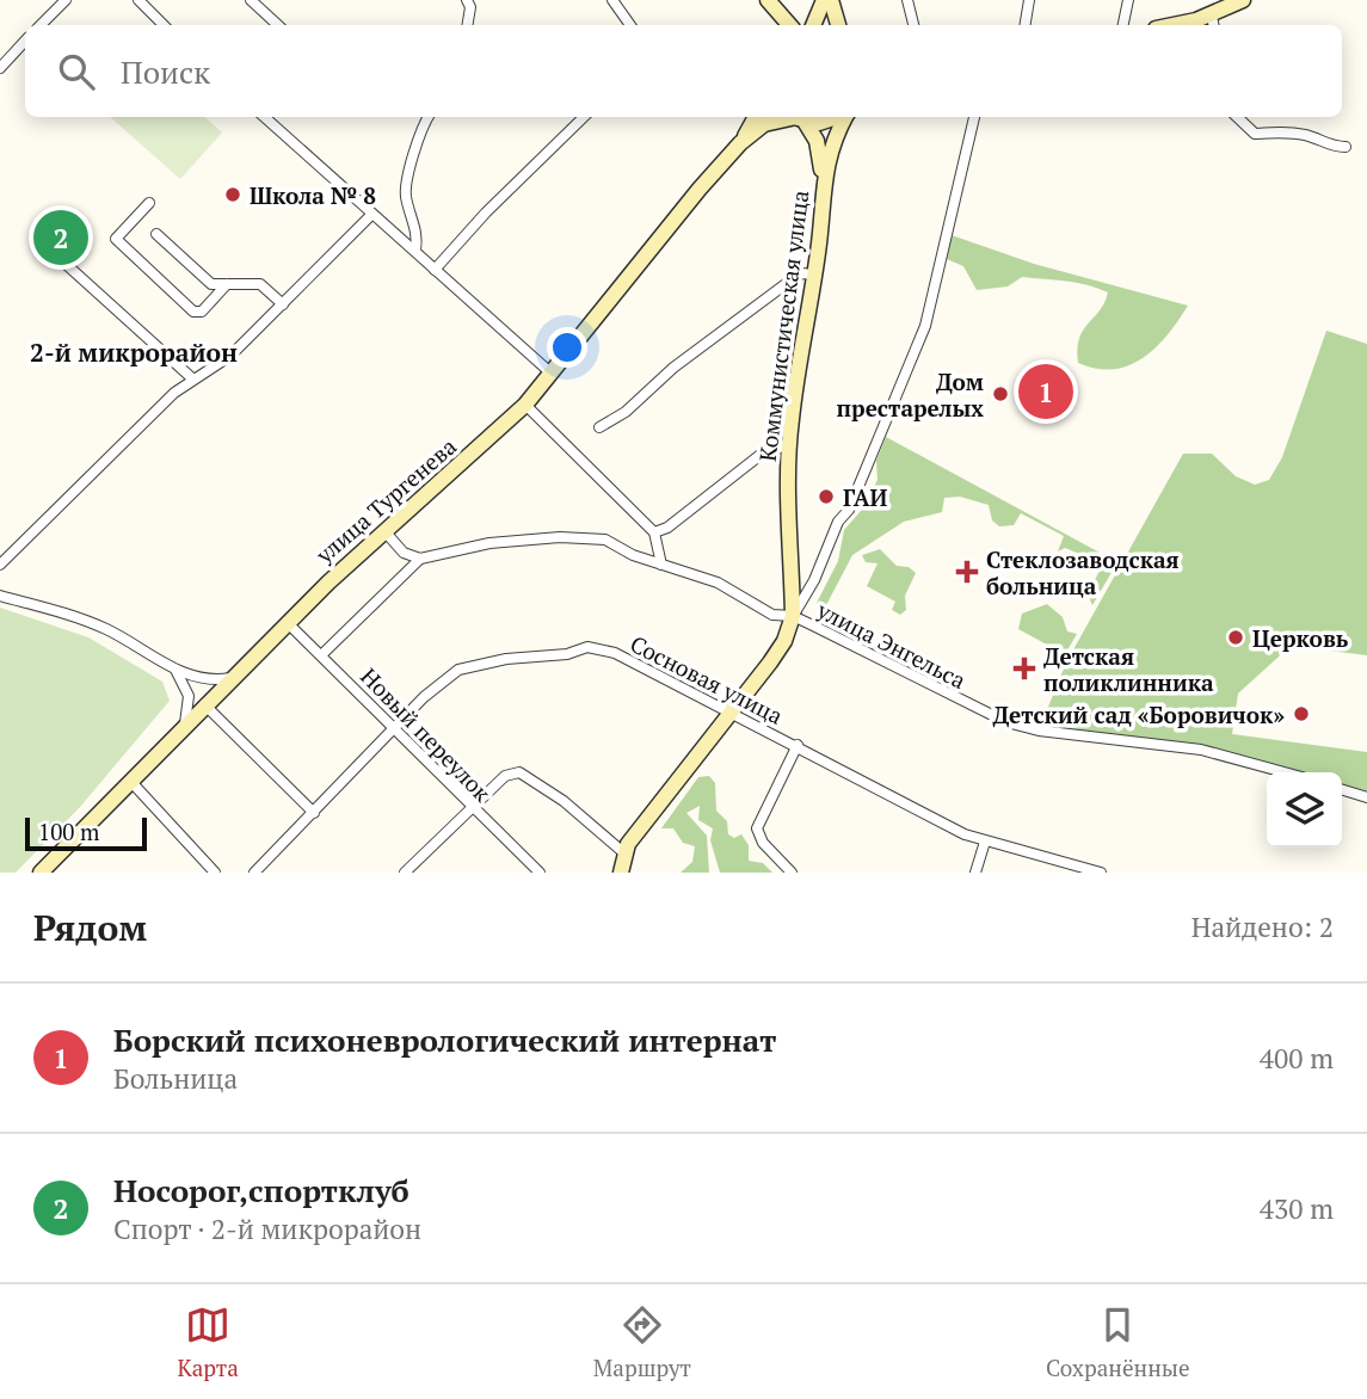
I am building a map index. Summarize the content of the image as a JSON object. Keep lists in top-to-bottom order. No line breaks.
{"streets":{"street":["Коммунистическая улица","улица Тургенева","улица Энгельса","Сосновая улица","Новый переулок"]},"crossings":[["Коммунистическая улица","улица Тургенева"],["Коммунистическая улица","улица Энгельса"],["Коммунистическая улица","Сосновая улица"],["улица Тургенева","Новый переулок"],["Сосновая улица","Новый переулок"]],"districts":["2-й микрорайон"],"places":{"other":["Школа № 8","Дом престарелых","ГАИ","Церковь","Детский сад «Боровичок»"],"health":["Стеклозаводская больница","Детская поликлинника"]},"scale_bar":"100 m","page":{"search":"Поиск","pins":["2","1"],"scale":"100 m","heading":["Рядом","Найдено: 2"],"list":[{"mark":"1","name":"Борский психоневрологический интернат","note":"Больница","value":"400 m"},{"mark":"2","name":"Носорог,спортклуб","note":"Спорт · 2-й микрорайон","value":"430 m"}],"nav":["Карта","Маршрут","Сохранённые"]}}
